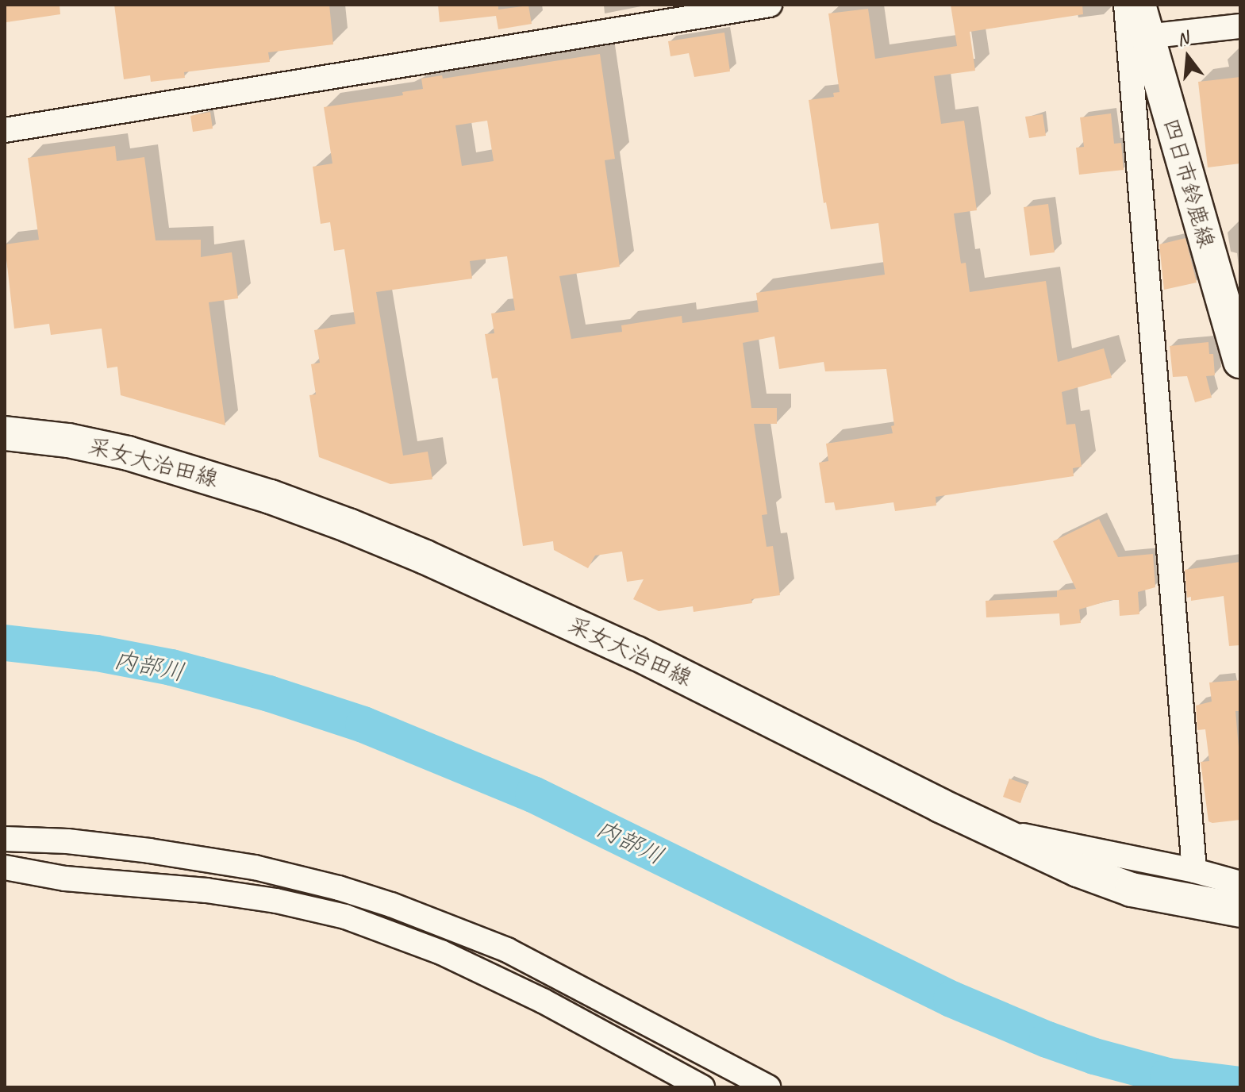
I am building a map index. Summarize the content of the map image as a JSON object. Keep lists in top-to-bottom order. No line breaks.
{"streets":{"main road":["四日市鈴鹿線","采女大治田線"]},"water":["内部川"],"north":"top"}
